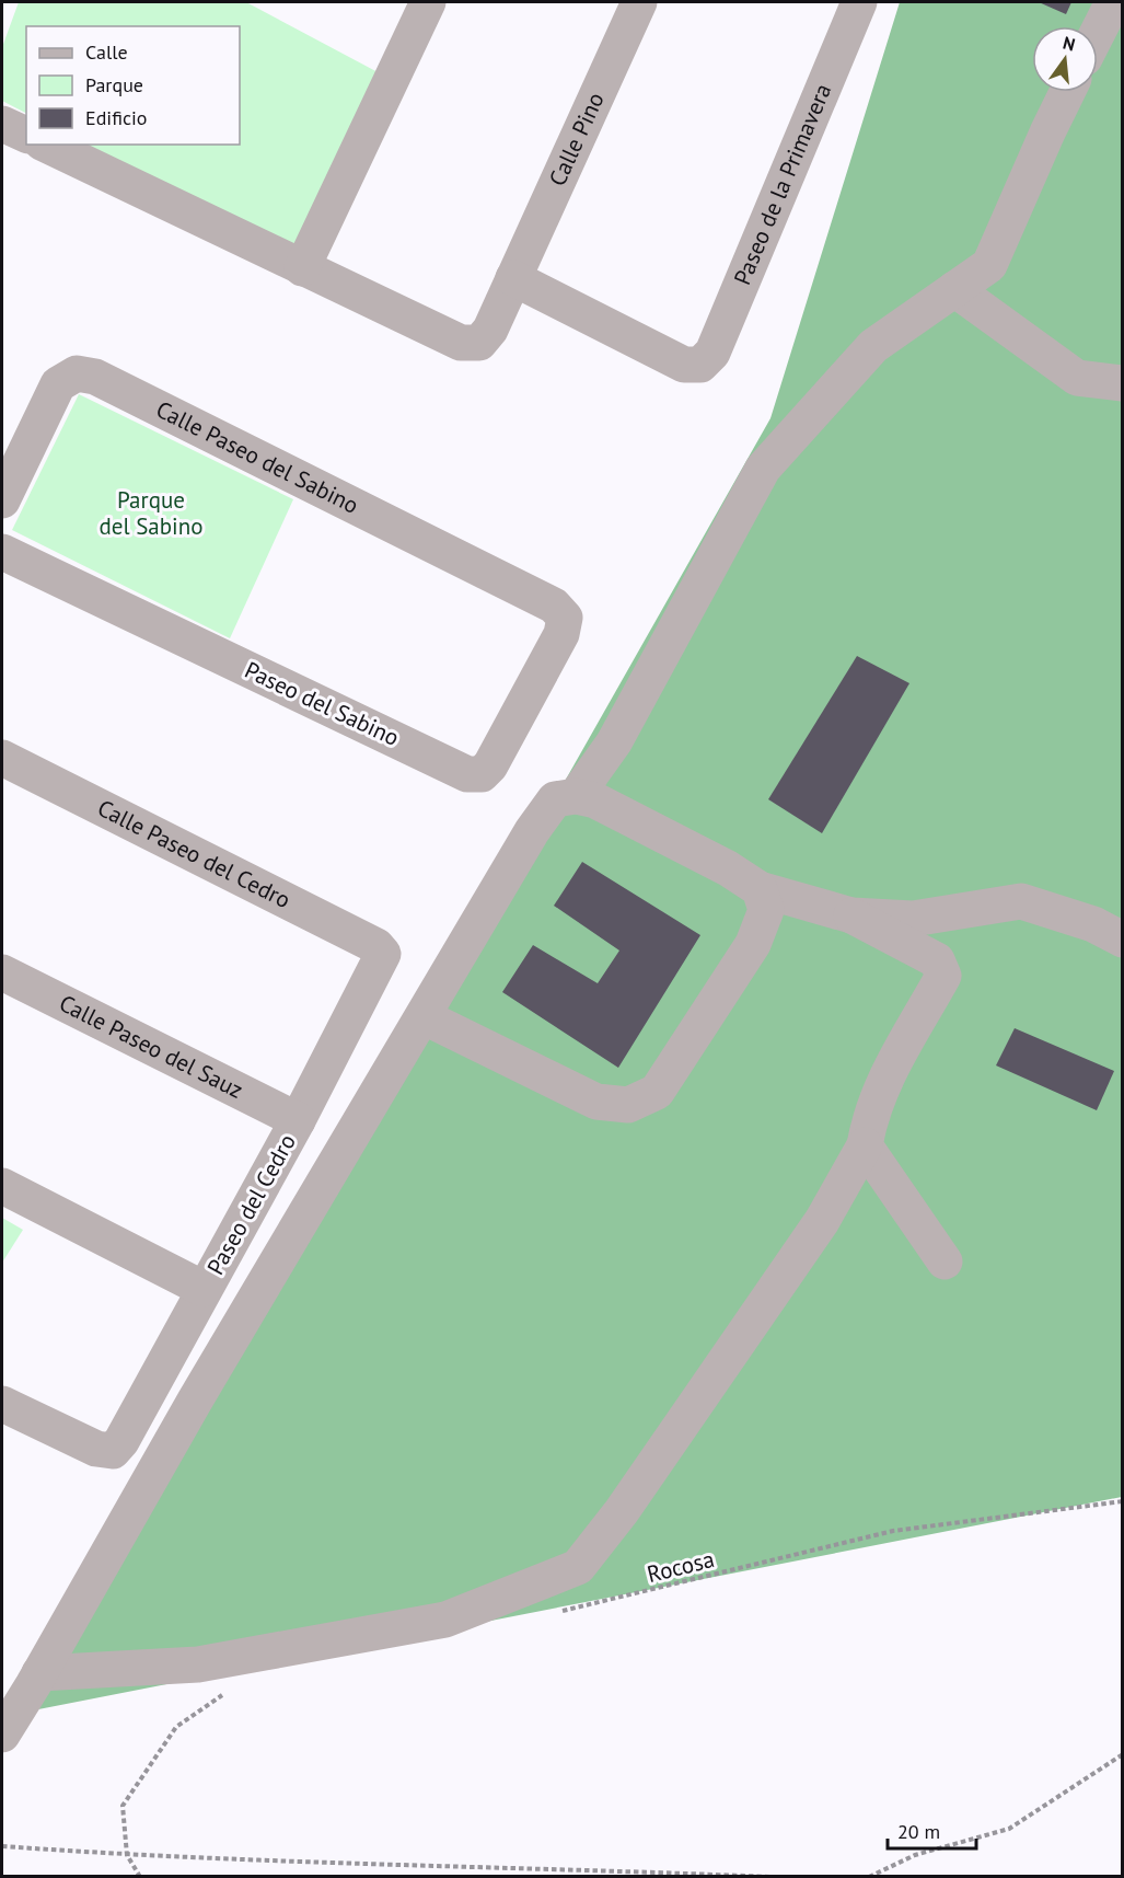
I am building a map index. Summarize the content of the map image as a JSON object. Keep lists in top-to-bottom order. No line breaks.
{"streets":{"street":["Calle Pino","Paseo de la Primavera","Calle Paseo del Sabino","Paseo del Sabino","Calle Paseo del Cedro","Calle Paseo del Sauz","Paseo del Cedro"],"path":["Rocosa"]},"crossings":[["Calle Pino","Paseo de la Primavera"],["Calle Paseo del Sabino","Paseo del Sabino"],["Calle Paseo del Cedro","Paseo del Cedro"],["Calle Paseo del Sauz","Paseo del Cedro"]],"parks":["Parque del Sabino"],"legend":["Calle","Parque","Edificio"],"scale_bar":"20 m","north":"top"}
